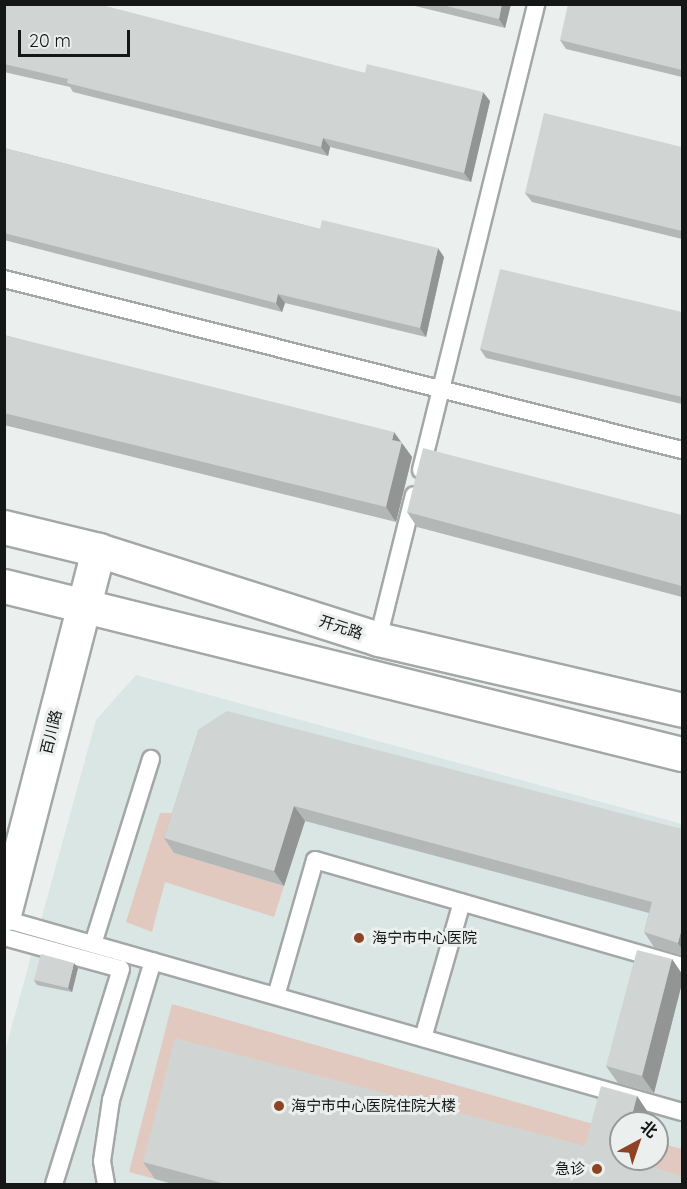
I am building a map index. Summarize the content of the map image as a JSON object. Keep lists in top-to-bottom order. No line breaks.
{"streets":{"main road":["开元路","百川路"]},"crossings":[["开元路","百川路"]],"places":["海宁市中心医院","海宁市中心医院住院大楼","急诊"],"scale_bar":"20 m","north":"top right"}
